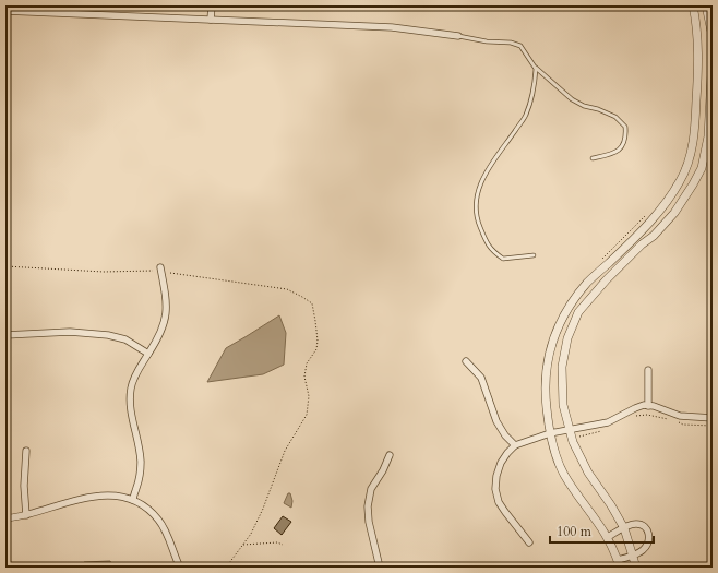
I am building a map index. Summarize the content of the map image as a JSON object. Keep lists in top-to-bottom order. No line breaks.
{"scale_bar":"100 m"}
